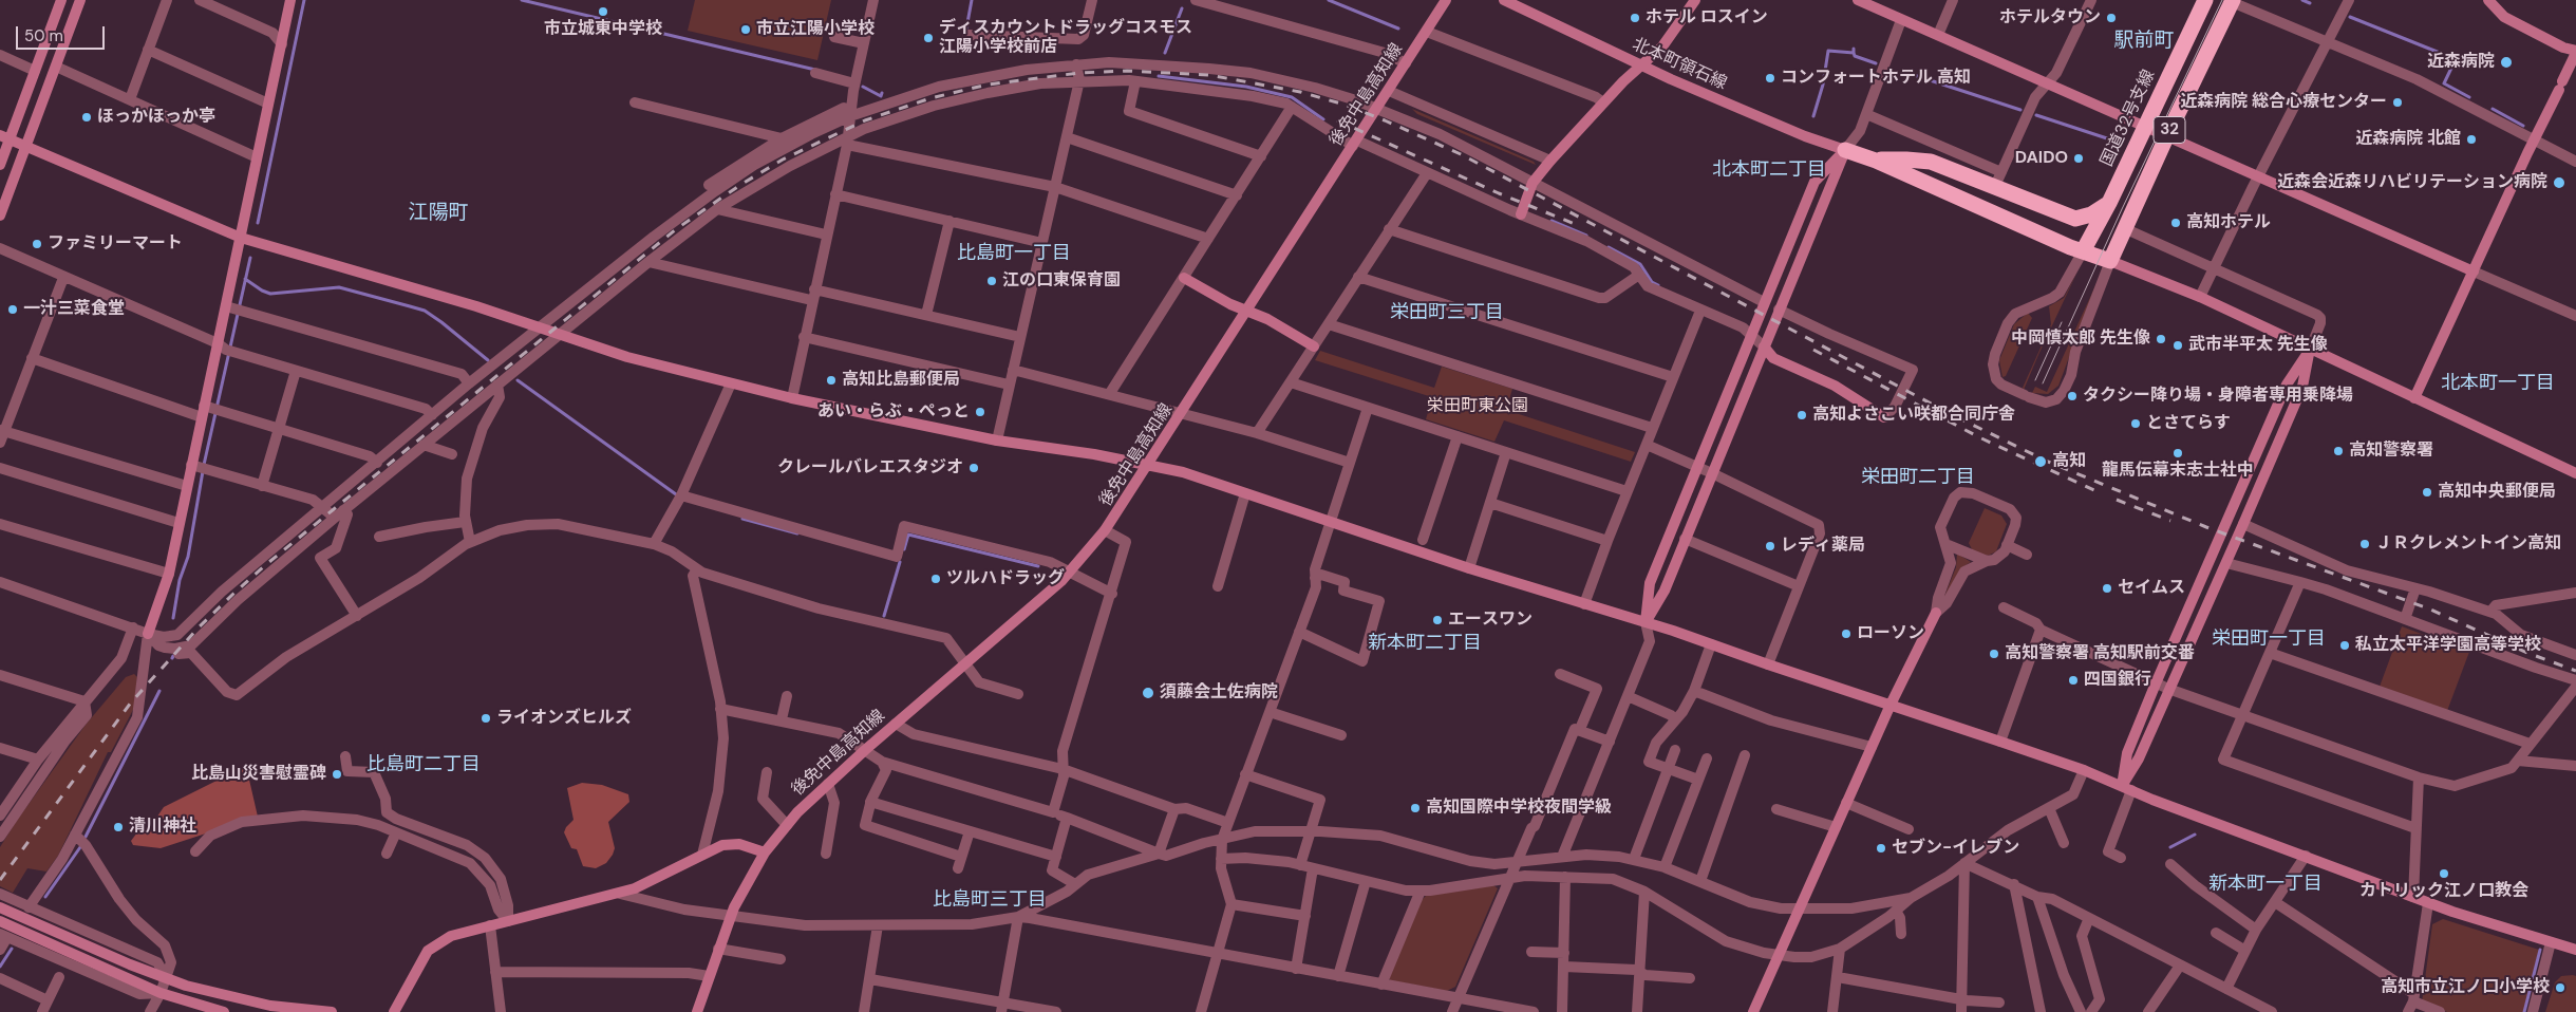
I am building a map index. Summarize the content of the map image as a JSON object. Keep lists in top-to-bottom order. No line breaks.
{"streets":{"highway":["国道32号支線","32"],"street":["北本町領石線","後免中島高知線"]},"districts":["駅前町","北本町二丁目","江陽町","比島町一丁目","栄田町三丁目","北本町一丁目","栄田町二丁目","栄田町一丁目","新本町二丁目","比島町二丁目","新本町一丁目","比島町三丁目"],"parks":["栄田町東公園"],"places":["市立城東中学校","ホテル ロスイン","ホテルタウン","市立江陽小学校","ディスカウントドラッグコスモス 江陽小学校前店","近森病院","コンフォートホテル 高知","近森病院 総合心療センター","ほっかほっか亭","近森病院 北館","DAIDO","近森会近森リハビリテーション病院","高知ホテル","ファミリーマート","江の口東保育園","一汁三菜食堂","中岡慎太郎 先生像","武市半平太 先生像","高知比島郵便局","タクシー降り場・身障者専用乗降場","あい・らぶ・ぺっと","高知よさこい咲都合同庁舎","とさてらす","高知警察署","龍馬伝幕末志士社中","高知","クレールバレエスタジオ","高知中央郵便局","ＪＲクレメントイン高知","レディ薬局","ツルハドラッグ","セイムス","エースワン","ローソン","私立太平洋学園高等学校","高知警察署 高知駅前交番","四国銀行","須藤会土佐病院","ライオンズヒルズ","比島山災害慰霊碑","高知国際中学校夜間学級","清川神社","セブン-イレブン","カトリック江ノ口教会","高知市立江ノ口小学校"],"scale_bar":"50 m"}
